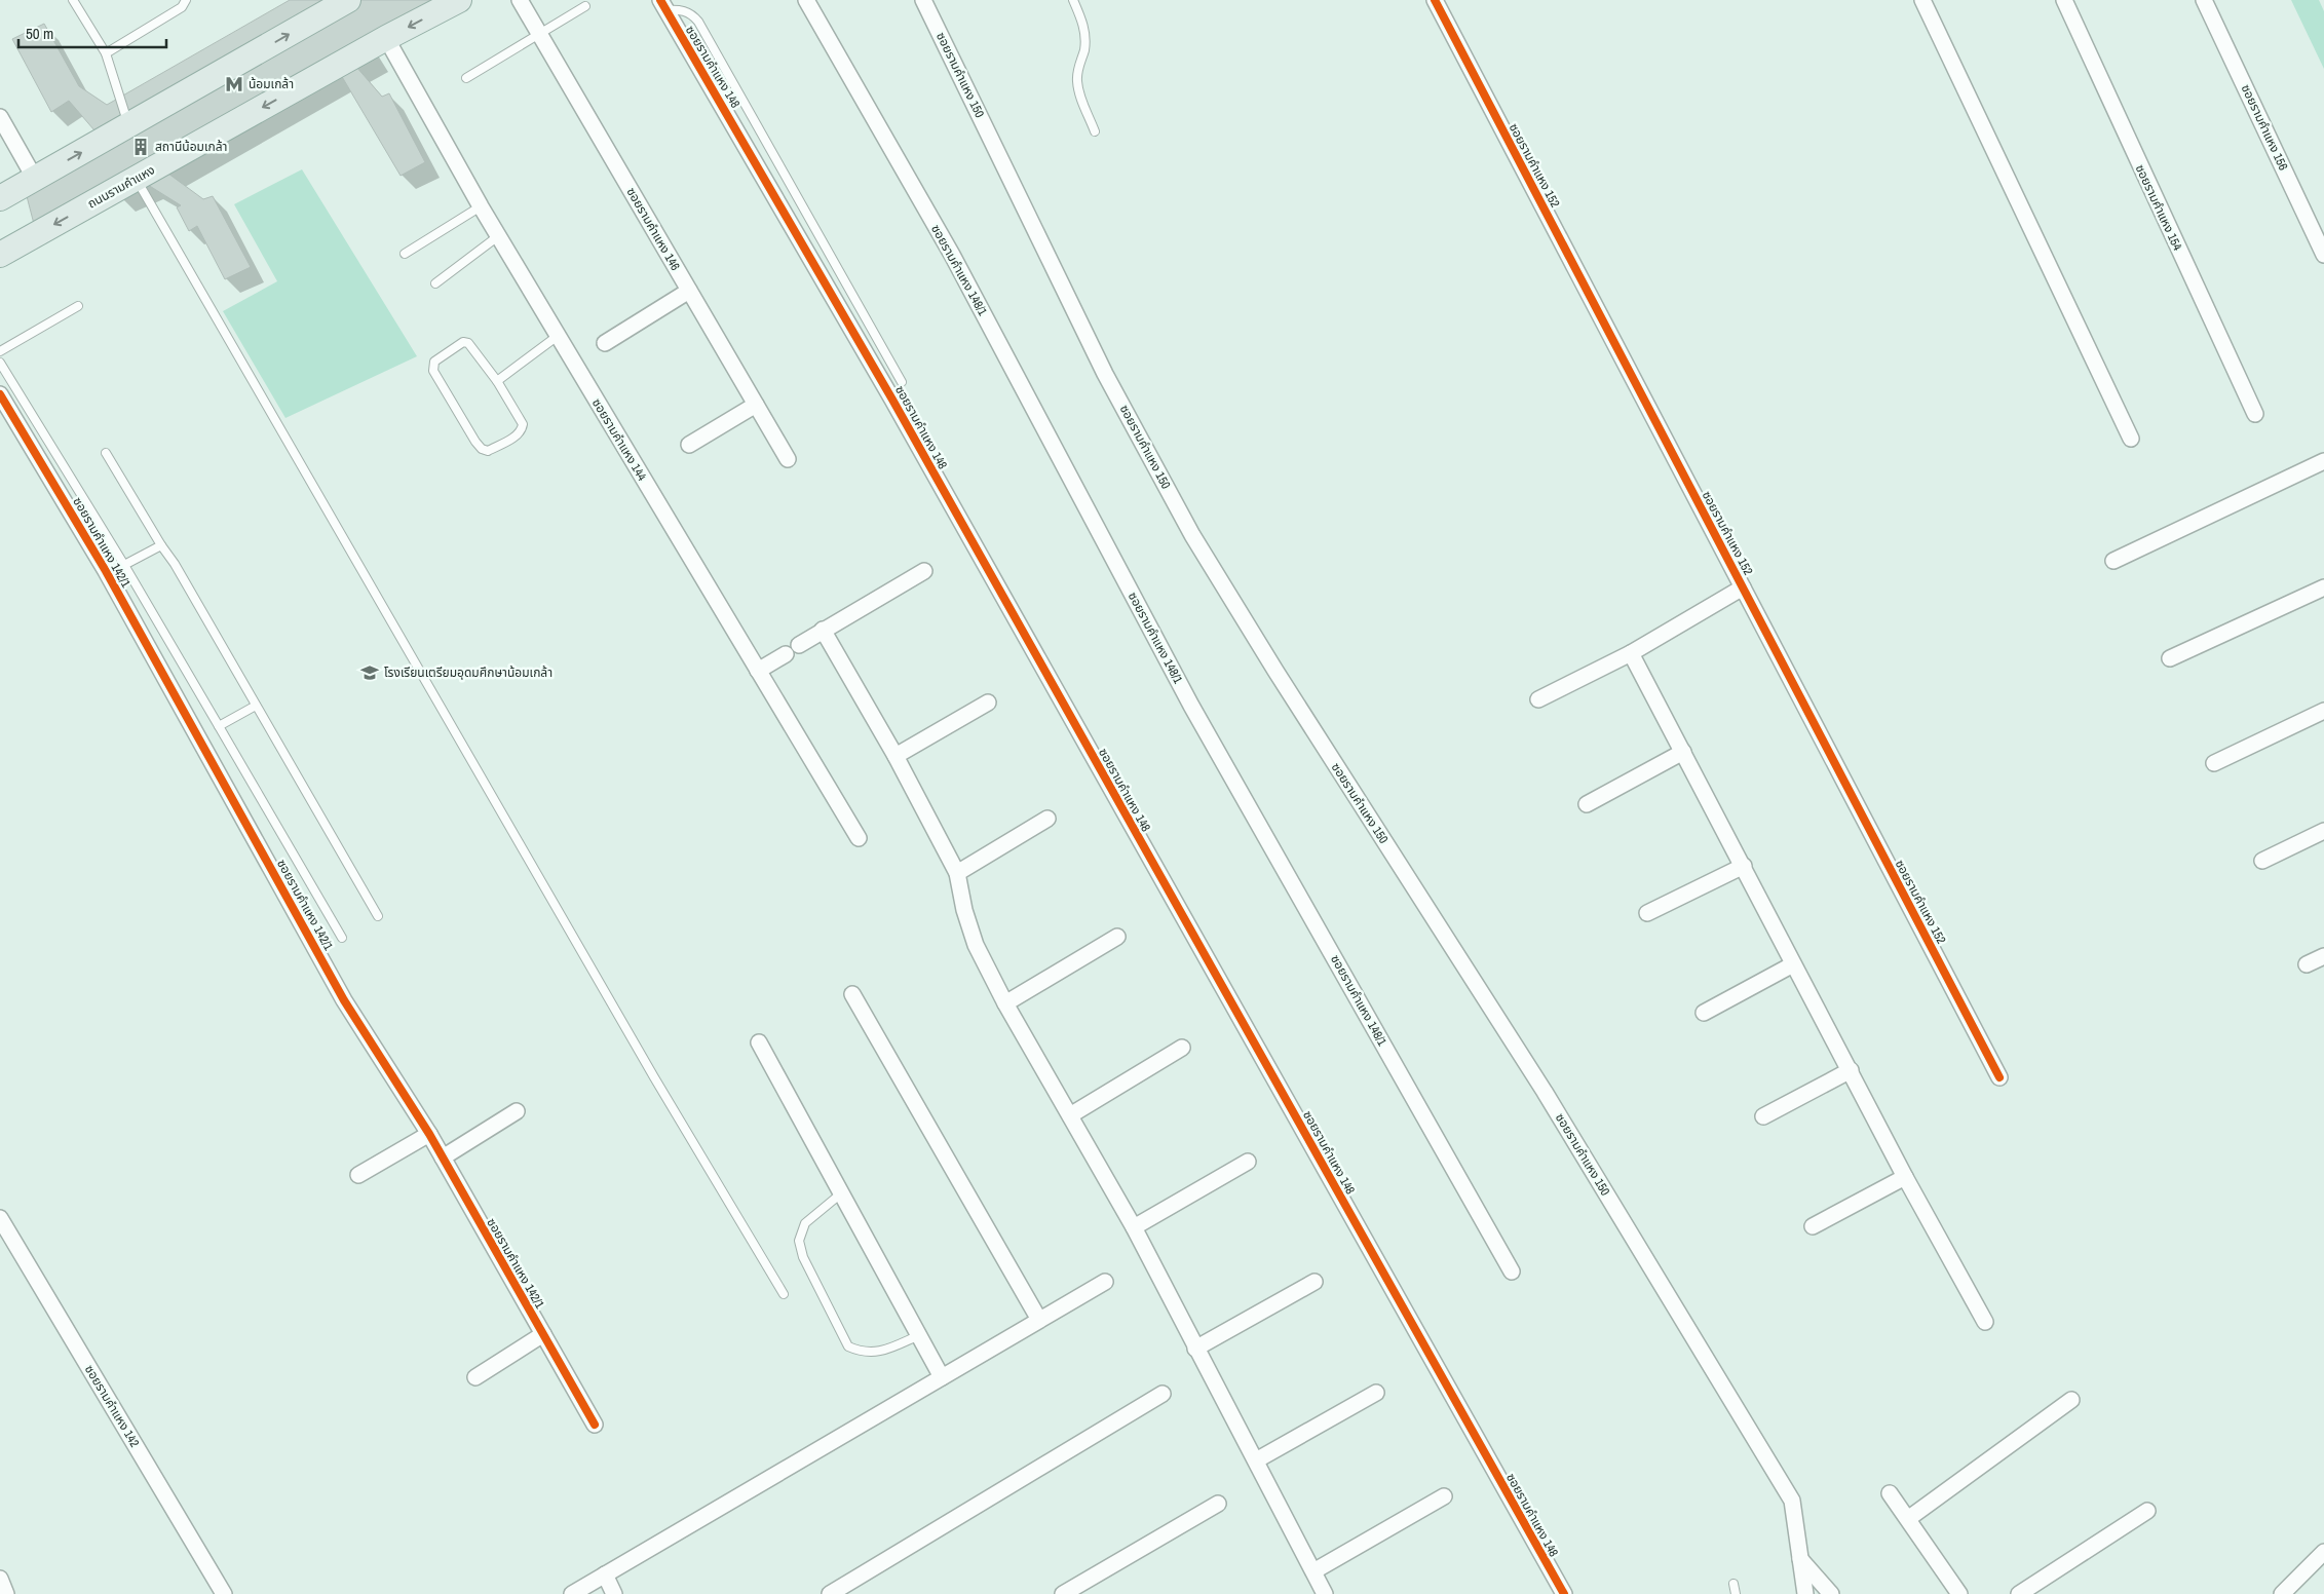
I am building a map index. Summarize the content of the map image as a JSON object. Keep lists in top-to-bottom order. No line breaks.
{"streets":{"main road":["ถนนรามคำแหง"],"street":["ซอยรามคำแหง 148","ซอยรามคำแหง 150","ซอยรามคำแหง 156","ซอยรามคำแหง 152","ซอยรามคำแหง 154","ซอยรามคำแหง 146","ซอยรามคำแหง 148/1","ซอยรามคำแหง 144","ซอยรามคำแหง 142/1","ซอยรามคำแหง 142"]},"crossings":[["ถนนรามคำแหง","ซอยรามคำแหง 144"]],"places":{"metro station":["น้อมเกล้า"],"building":["สถานีน้อมเกล้า"],"school or university":["โรงเรียนเตรียมอุดมศึกษาน้อมเกล้า"]},"scale_bar":"50 m"}
